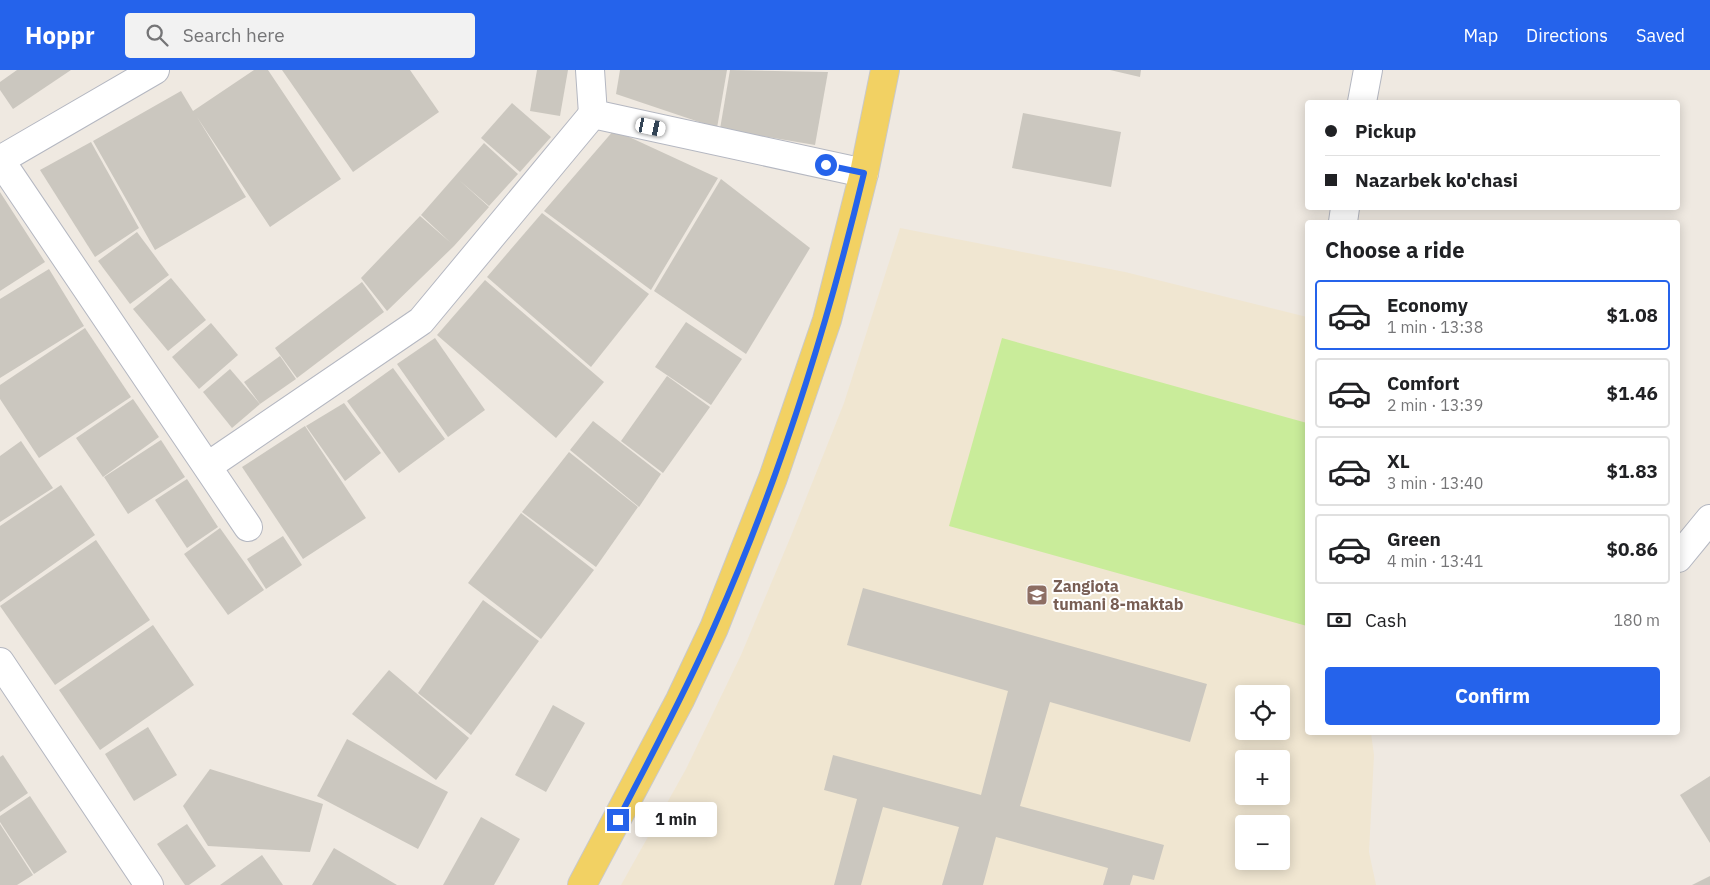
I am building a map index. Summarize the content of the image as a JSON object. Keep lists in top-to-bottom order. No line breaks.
{"places":{"school or university":["Zangiota tumani 8-maktab"]},"page":{"header":"Hoppr","search":"Search here","nav":["Map","Directions","Saved"],"banner":["Pickup","Nazarbek ko'chasi"],"heading":"Choose a ride","list":[{"name":"Economy","note":"1 min · 13:38","value":"$1.08"},{"name":"Comfort","note":"2 min · 13:39","value":"$1.46"},{"name":"XL","note":"3 min · 13:40","value":"$1.83"},{"name":"Green","note":"4 min · 13:41","value":"$0.86"}],"pay":["Cash","180 m"],"buttons":"Confirm","map_buttons":["+","−"],"bubble":"1 min"}}
